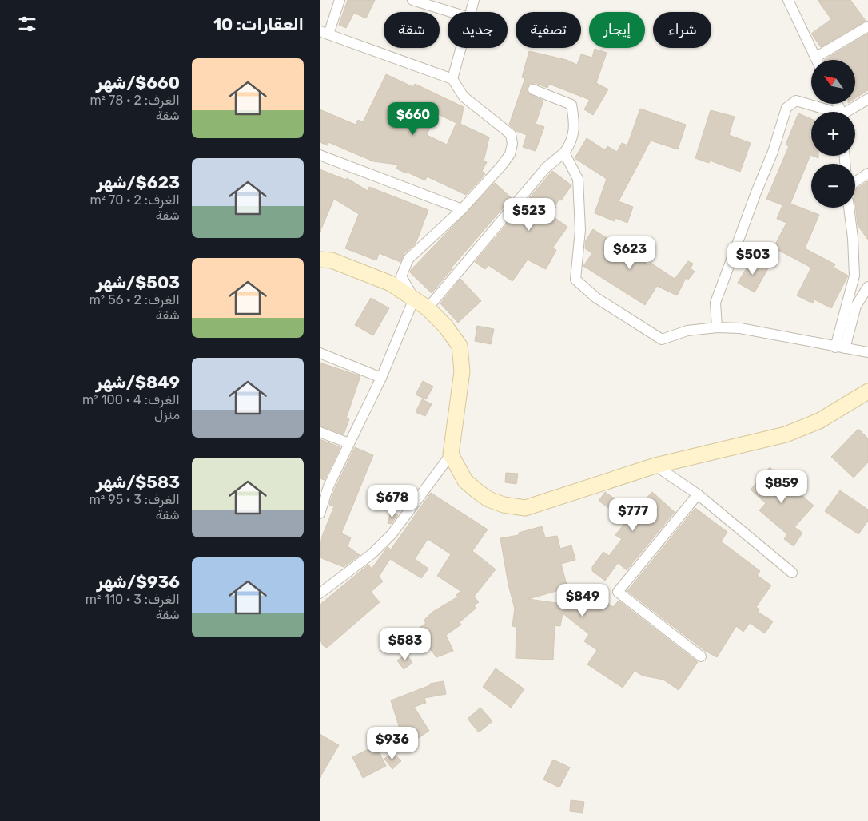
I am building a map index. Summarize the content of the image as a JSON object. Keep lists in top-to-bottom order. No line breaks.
{"north":"top left","page":{"heading":"العقارات: 10","chip":["شراء","إيجار","تصفية","جديد","شقة"],"list":[{"name":"$660/شهر","note":"الغرف: 2 · 78 m² · شقة"},{"name":"$623/شهر","note":"الغرف: 2 · 70 m² · شقة"},{"name":"$503/شهر","note":"الغرف: 2 · 56 m² · شقة"},{"name":"$849/شهر","note":"الغرف: 4 · 100 m² · منزل"},{"name":"$583/شهر","note":"الغرف: 3 · 95 m² · شقة"},{"name":"$936/شهر","note":"الغرف: 3 · 110 m² · شقة"}],"map_buttons":["+","−"],"price":["$660","$523","$623","$503","$859","$678","$777","$849","$583","$936"]}}
